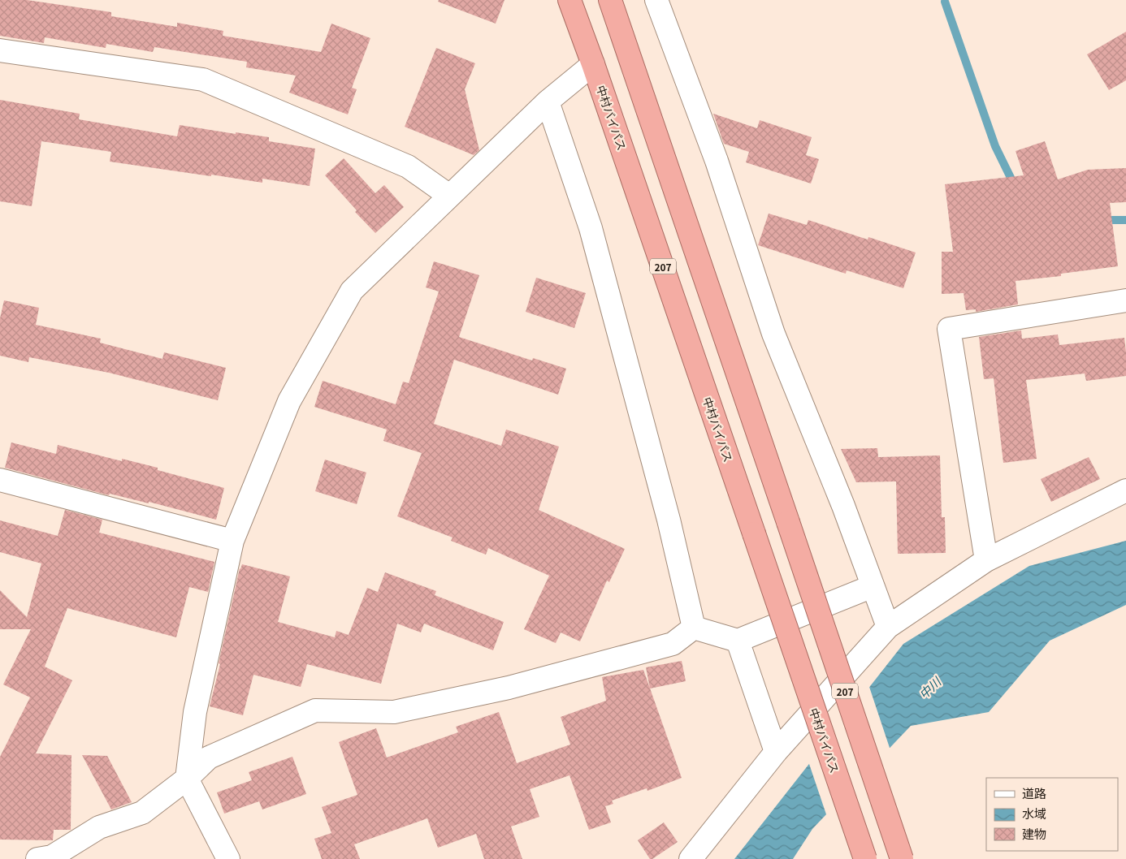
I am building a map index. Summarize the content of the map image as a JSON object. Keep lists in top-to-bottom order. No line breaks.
{"streets":{"highway":["中村バイパス","207"]},"water":["中川"],"legend":["道路","水域","建物"]}
